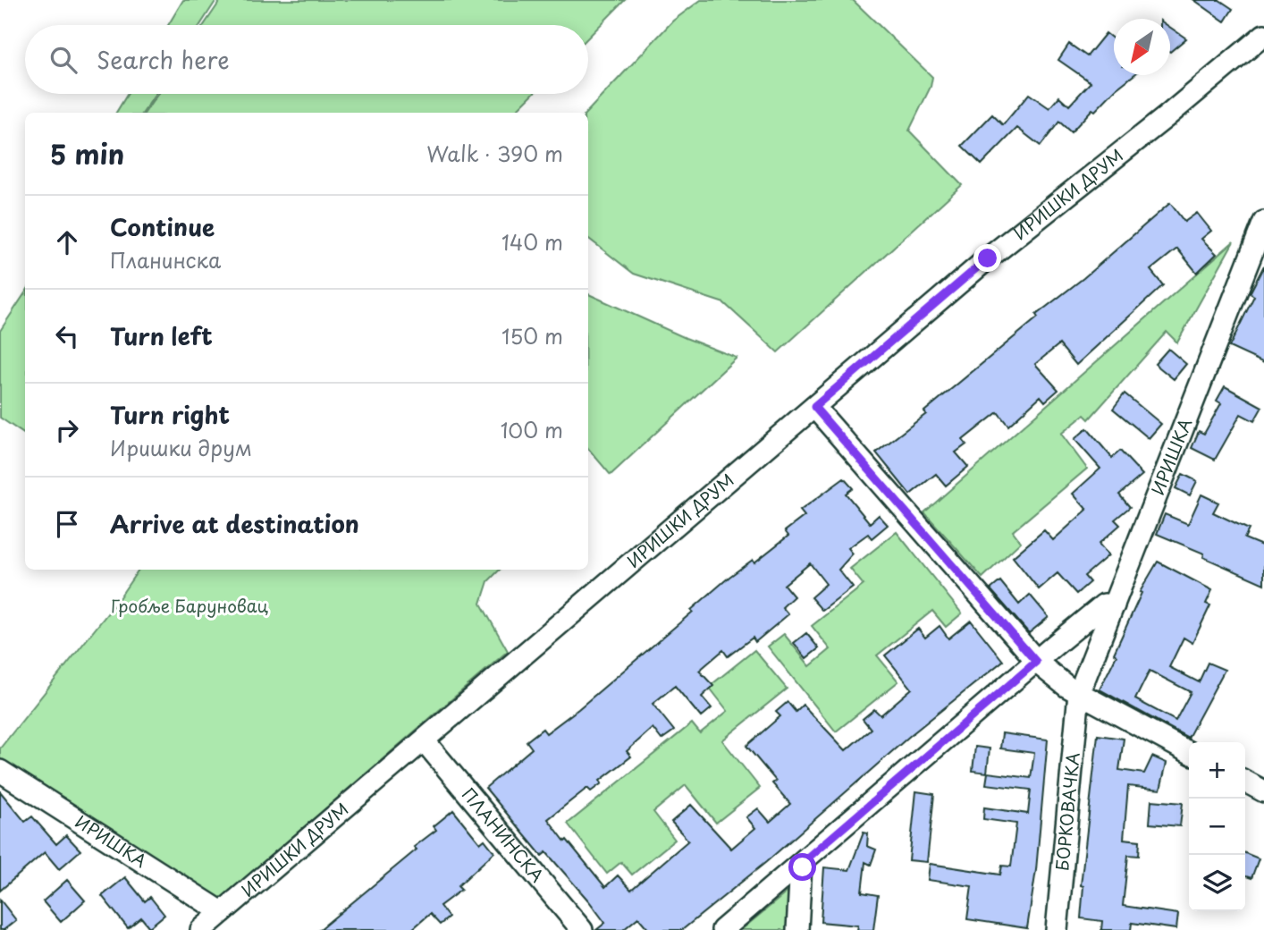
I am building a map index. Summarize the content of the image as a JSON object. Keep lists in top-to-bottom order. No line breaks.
{"streets":{"street":["ИРИШКИ ДРУМ","ИРИШКА","БОРКОВАЧКА","ПЛАНИНСКА"]},"crossings":[["ИРИШКИ ДРУМ","ИРИШКА"],["ИРИШКИ ДРУМ","ПЛАНИНСКА"],["ИРИШКА","БОРКОВАЧКА"]],"parks":["Гробље Баруновац"],"north":"bottom left","page":{"search":"Search here","heading":["5 min","Walk · 390 m"],"list":[["Continue","Планинска","140 m"],["Turn left","150 m"],["Turn right","Иришки друм","100 m"],"Arrive at destination"],"map_buttons":["+","−"]}}
